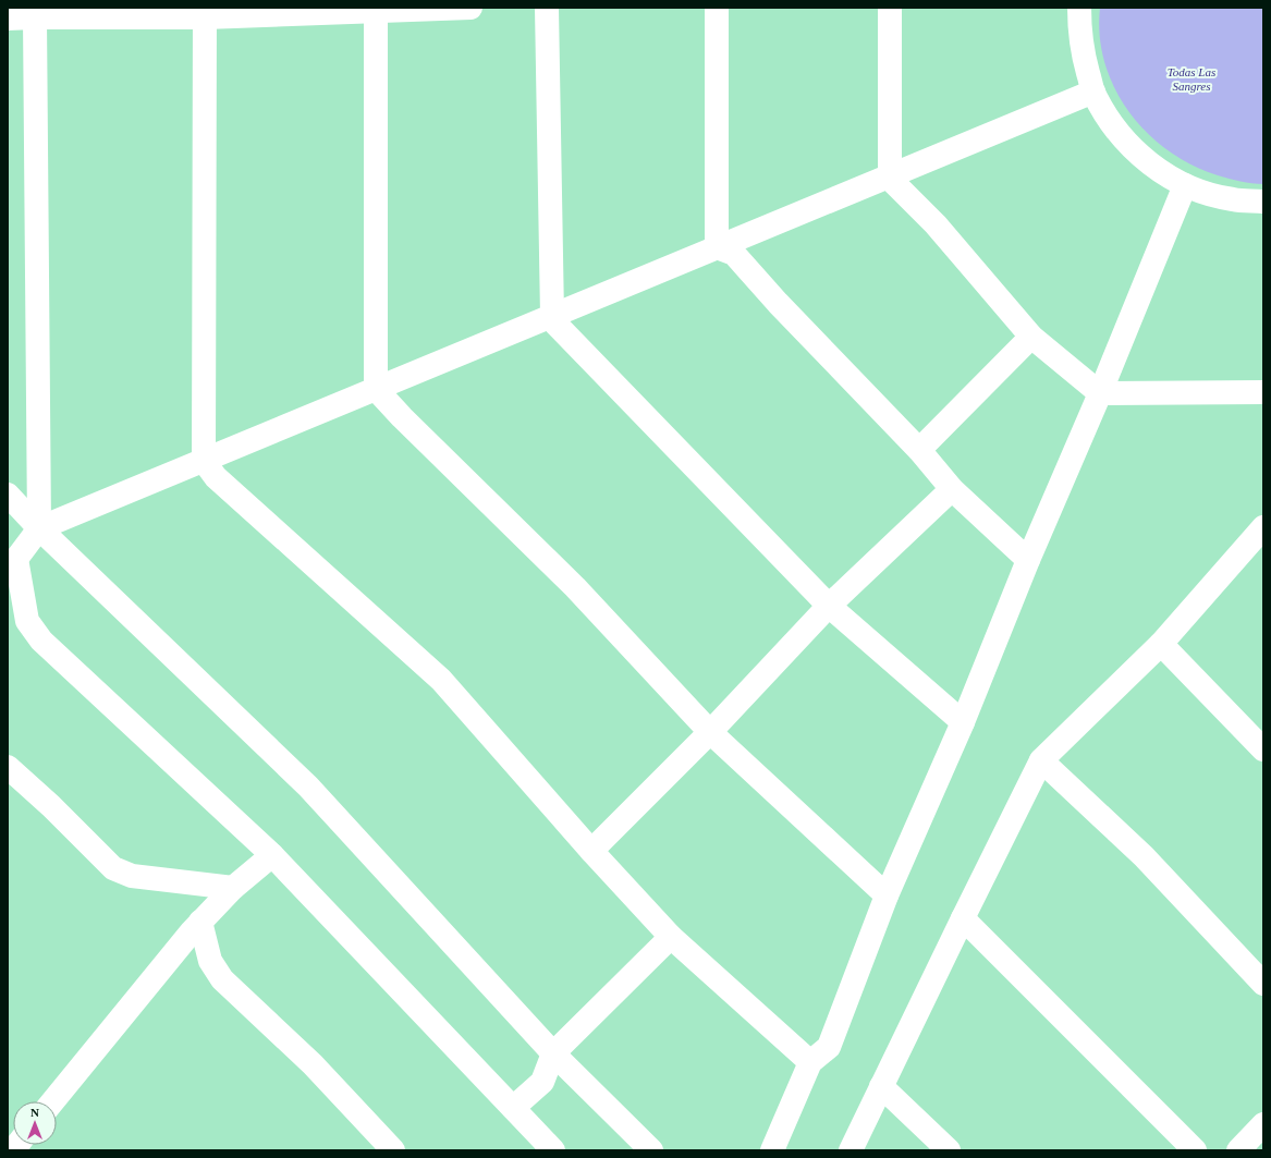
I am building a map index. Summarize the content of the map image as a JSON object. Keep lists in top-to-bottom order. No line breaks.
{"parks":["Todas Las Sangres"],"north":"top"}
